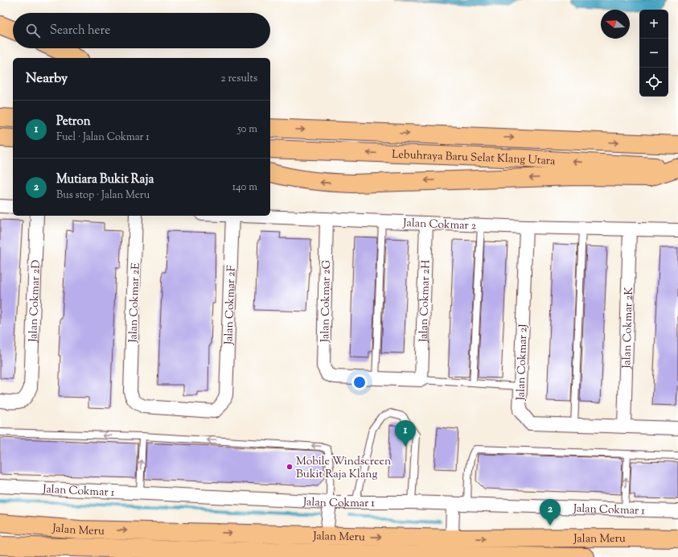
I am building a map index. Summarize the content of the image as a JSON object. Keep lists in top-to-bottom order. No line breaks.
{"streets":{"highway":["Lebuhraya Baru Selat Klang Utara","Jalan Meru"],"street":["Jalan Cokmar 2","Jalan Cokmar 2D","Jalan Cokmar 2G","Jalan Cokmar 2H","Jalan Cokmar 2E","Jalan Cokmar 2F","Jalan Cokmar 2K","Jalan Cokmar 2J","Jalan Cokmar 1"]},"crossings":[["Jalan Cokmar 2","Jalan Cokmar 2G"],["Jalan Cokmar 2","Jalan Cokmar 2H"],["Jalan Cokmar 2","Jalan Cokmar 2F"],["Jalan Cokmar 2","Jalan Cokmar 2K"],["Jalan Cokmar 2","Jalan Cokmar 2J"],["Jalan Cokmar 2E","Jalan Cokmar 2F"],["Jalan Cokmar 2K","Jalan Cokmar 2J"]],"places":["Mobile Windscreen Bukit Raja Klang"],"north":"left","page":{"map_buttons":["+","−"],"search":"Search here","heading":["Nearby","2 results"],"list":[{"mark":"1","name":"Petron","note":"Fuel · Jalan Cokmar 1","value":"50 m"},{"mark":"2","name":"Mutiara Bukit Raja","note":"Bus stop · Jalan Meru","value":"140 m"}],"pins":["1","2"]}}
